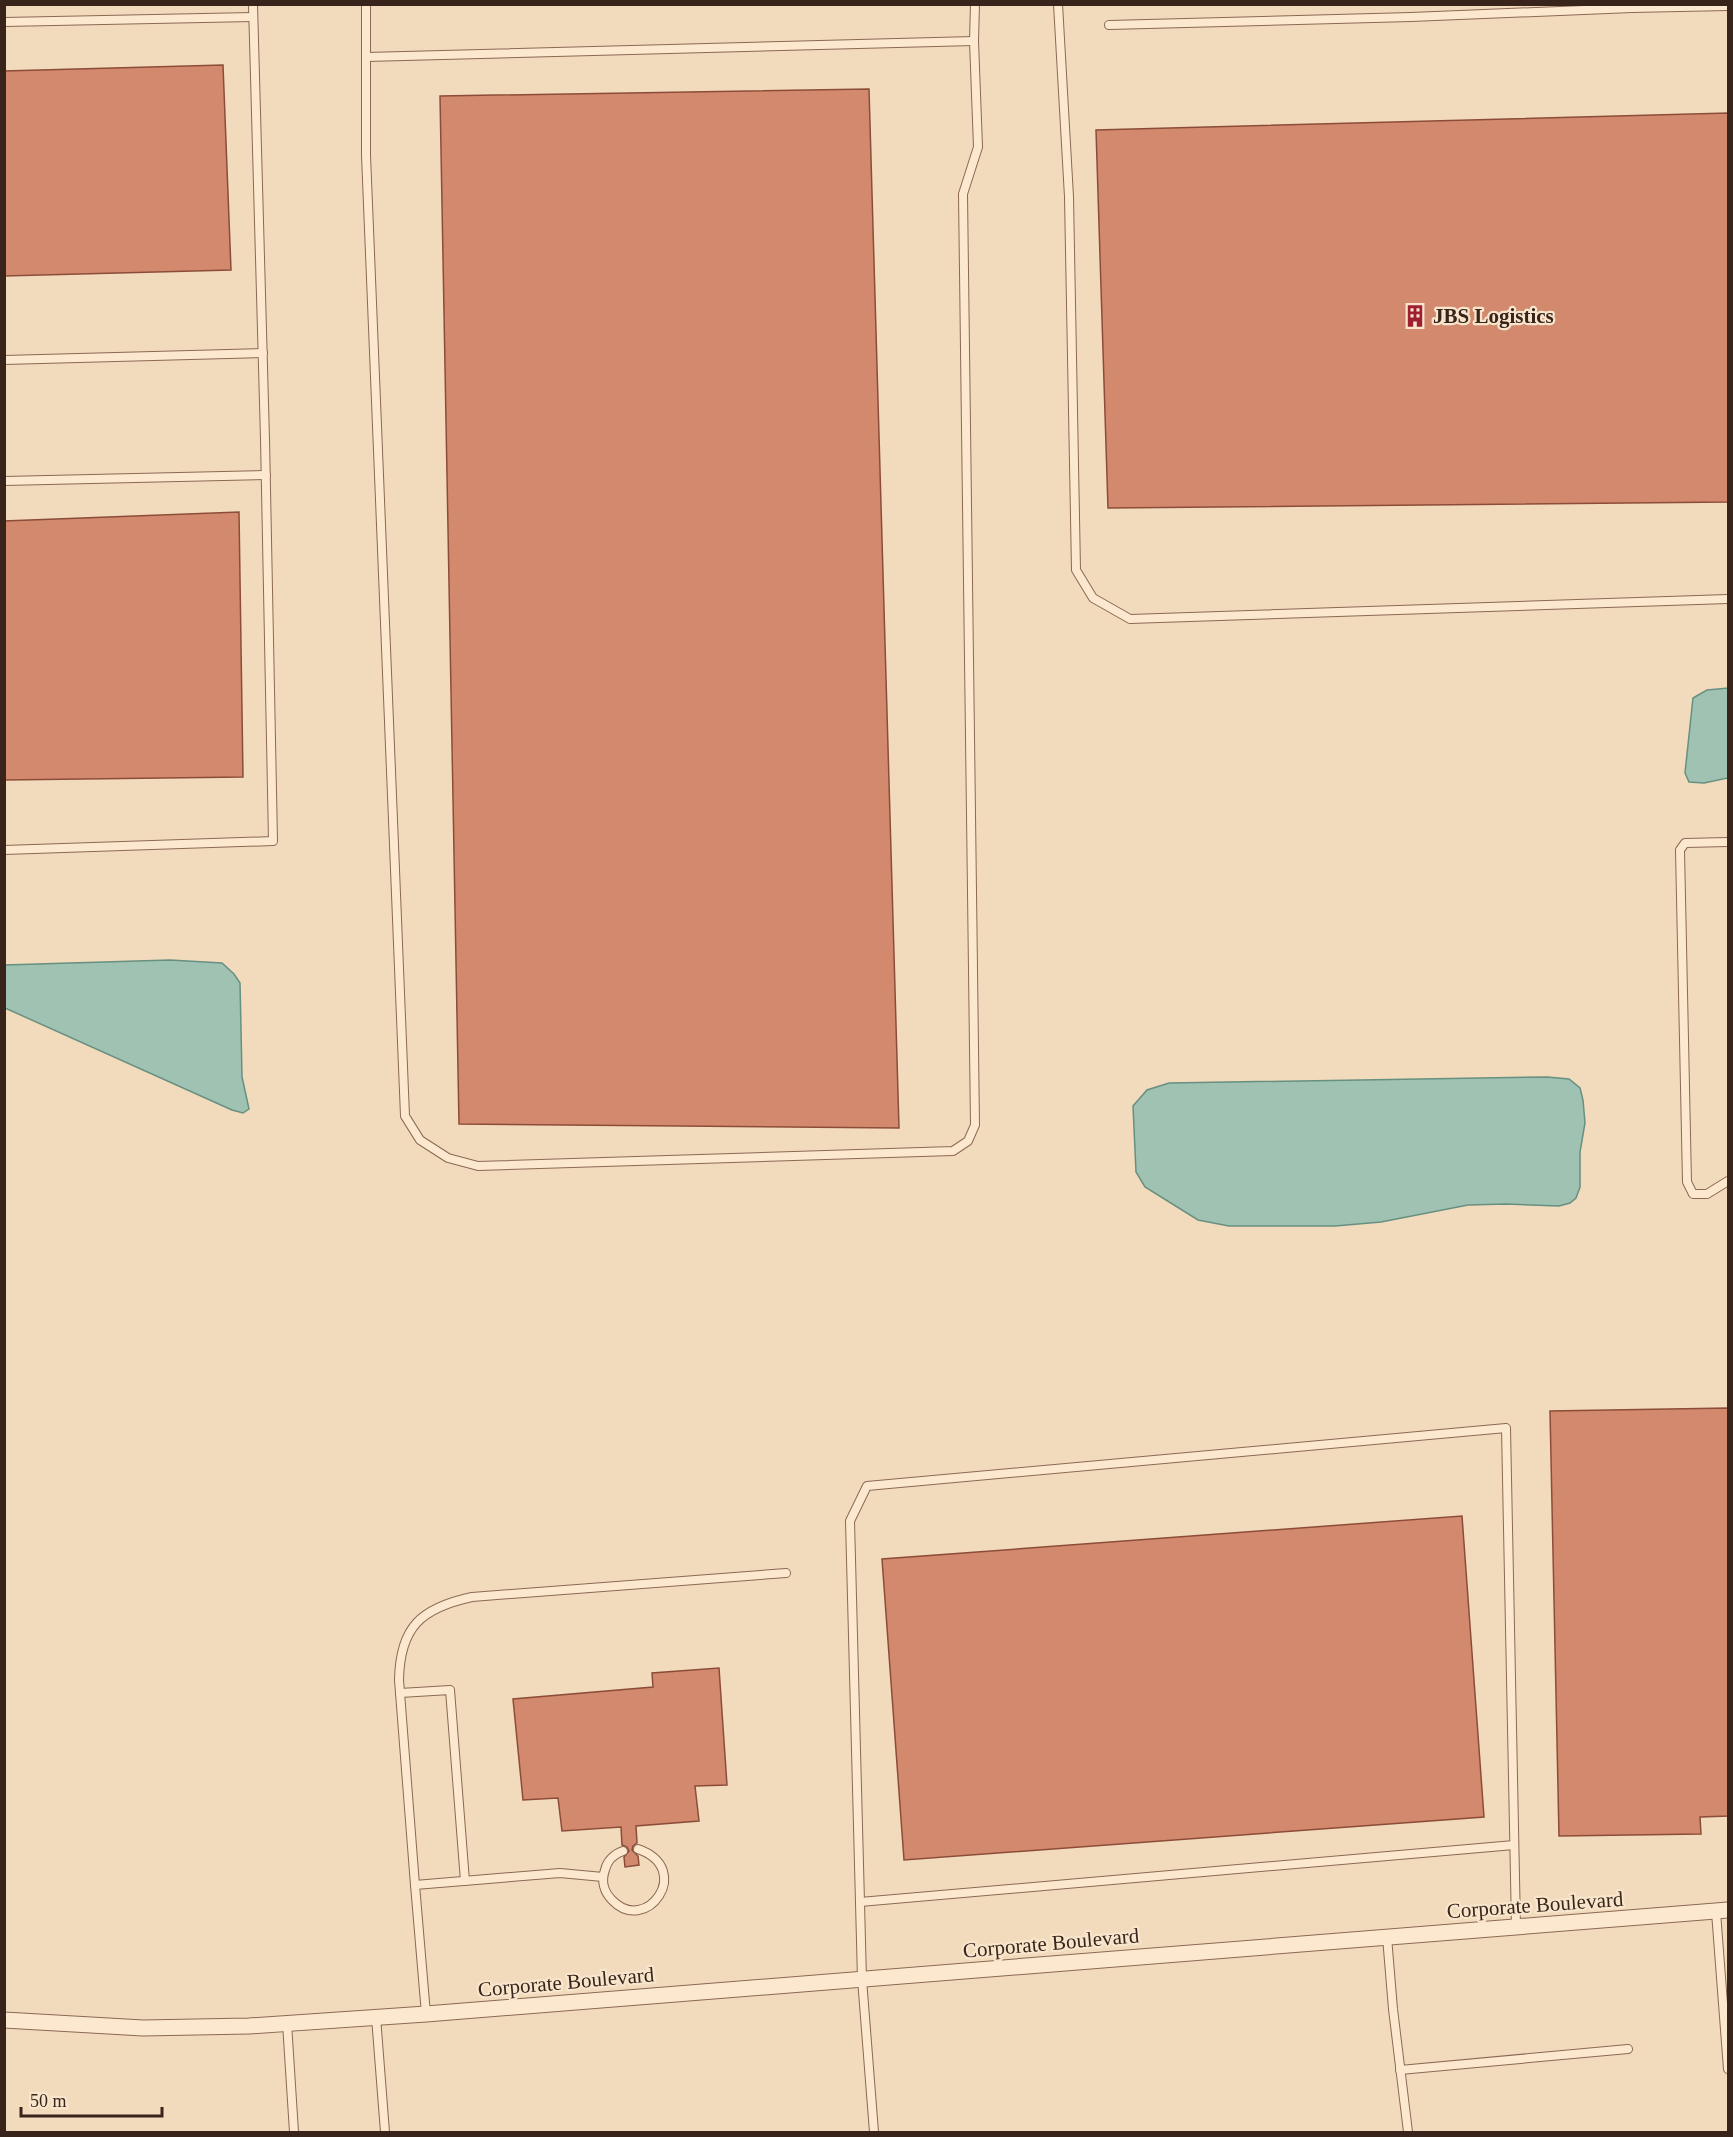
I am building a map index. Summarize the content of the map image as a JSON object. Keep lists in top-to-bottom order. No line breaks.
{"streets":{"street":["Corporate Boulevard"]},"places":{"building":["JBS Logistics"]},"scale_bar":"50 m"}
